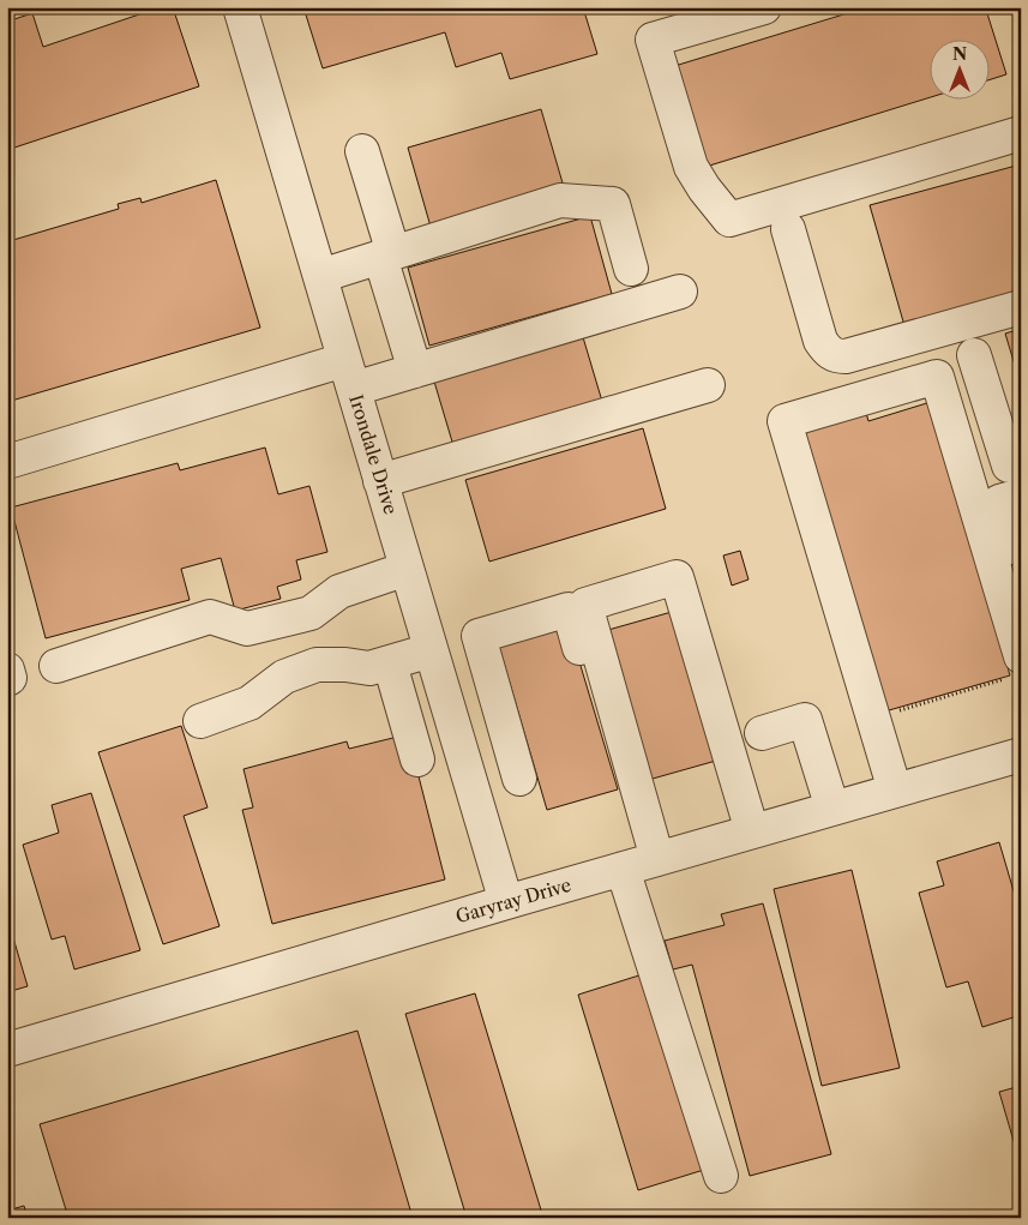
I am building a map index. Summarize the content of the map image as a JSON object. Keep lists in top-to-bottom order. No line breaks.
{"streets":{"street":["Irondale Drive","Garyray Drive"]},"crossings":[["Irondale Drive","Garyray Drive"]],"north":"top"}
